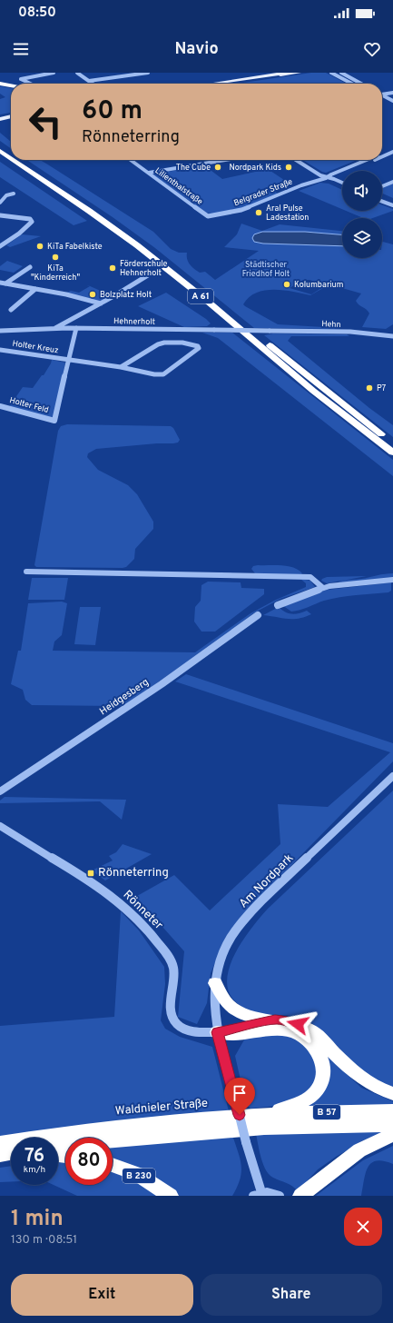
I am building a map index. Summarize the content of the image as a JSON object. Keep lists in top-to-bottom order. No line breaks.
{"streets":{"highway":["A 61","Waldnieler Straße","B 57","B 230"],"street":["Lilienthalstraße","Belgrader Straße","Hehnerholt","Hehn","Holter Kreuz","Holter Feld","Heidgesberg","Am Nordpark","Rönneter"]},"crossings":[["Lilienthalstraße","Belgrader Straße"],["Hehnerholt","Hehn"],["Hehnerholt","Holter Kreuz"],["Holter Kreuz","Holter Feld"],["Am Nordpark","Rönneter"]],"parks":["Städtischer Friedhof Holt"],"places":{"other":["The Cube","Nordpark Kids","Aral Pulse Ladestation","KiTa Fabelkiste","KiTa \"Kinderreich\"","Förderschule Hehnerholt","Kolumbarium","Bolzplatz Holt","P7"],"transit":["Rönneterring"]},"page":{"status":"08:50","header":"Navio","turn":["60 m","Rönneterring"],"speed":"76 km/h","limit":"80","heading":["1 min","130 m · 08:51"],"buttons":["Exit","Share"]}}
